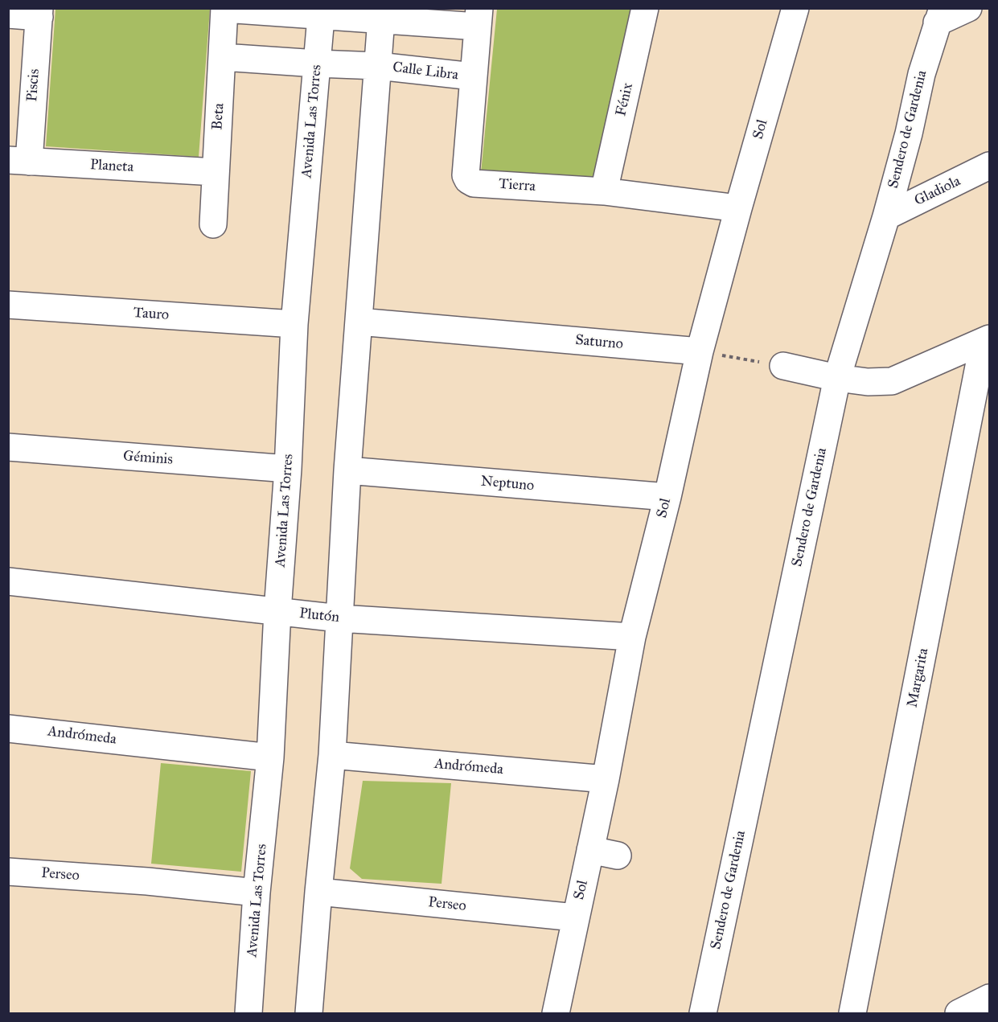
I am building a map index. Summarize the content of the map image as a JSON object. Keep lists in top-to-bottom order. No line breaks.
{"streets":{"street":["Calle Libra","Piscis","Fénix","Beta","Avenida Las Torres","Sol","Sendero de Gardenia","Planeta","Tierra","Gladiola","Tauro","Saturno","Géminis","Neptuno","Plutón","Margarita","Andrómeda","Perseo"]},"crossings":[["Calle Libra","Beta"],["Calle Libra","Avenida Las Torres"],["Calle Libra","Tierra"],["Piscis","Planeta"],["Fénix","Tierra"],["Beta","Planeta"],["Avenida Las Torres","Tauro"],["Avenida Las Torres","Géminis"],["Avenida Las Torres","Plutón"],["Avenida Las Torres","Andrómeda"],["Avenida Las Torres","Perseo"],["Sol","Tierra"],["Sol","Saturno"],["Sol","Neptuno"],["Sol","Plutón"],["Sol","Andrómeda"],["Sol","Perseo"],["Sendero de Gardenia","Gladiola"]]}
